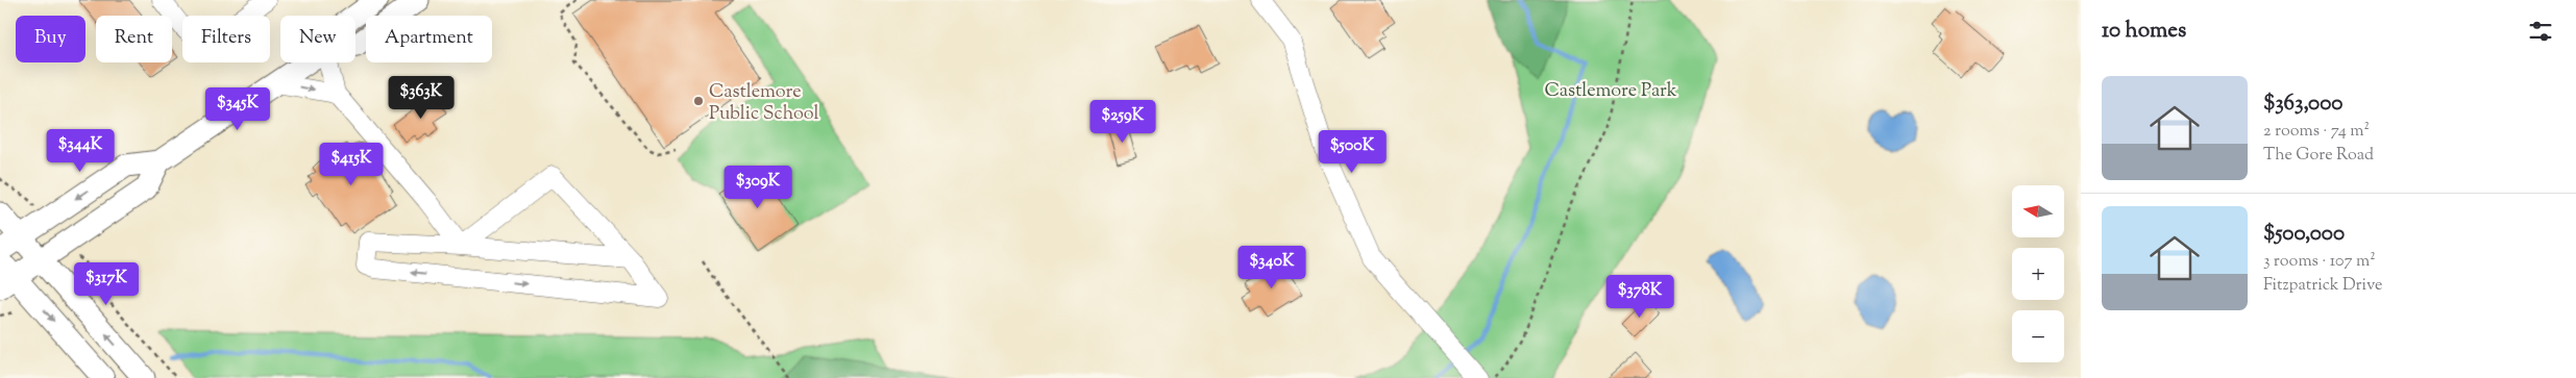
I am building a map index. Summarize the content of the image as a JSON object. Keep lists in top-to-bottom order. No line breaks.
{"parks":["Castlemore Park"],"places":["Castlemore Public School"],"north":"left","page":{"heading":"10 homes","chip":["Buy","Rent","Filters","New","Apartment"],"list":[{"name":"$363,000","note":"2 rooms · 74 m² · The Gore Road"},{"name":"$500,000","note":"3 rooms · 107 m² · Fitzpatrick Drive"}],"price":["$363K","$345K","$259K","$344K","$500K","$415K","$309K","$340K","$317K","$378K"],"map_buttons":["+","−"]}}
